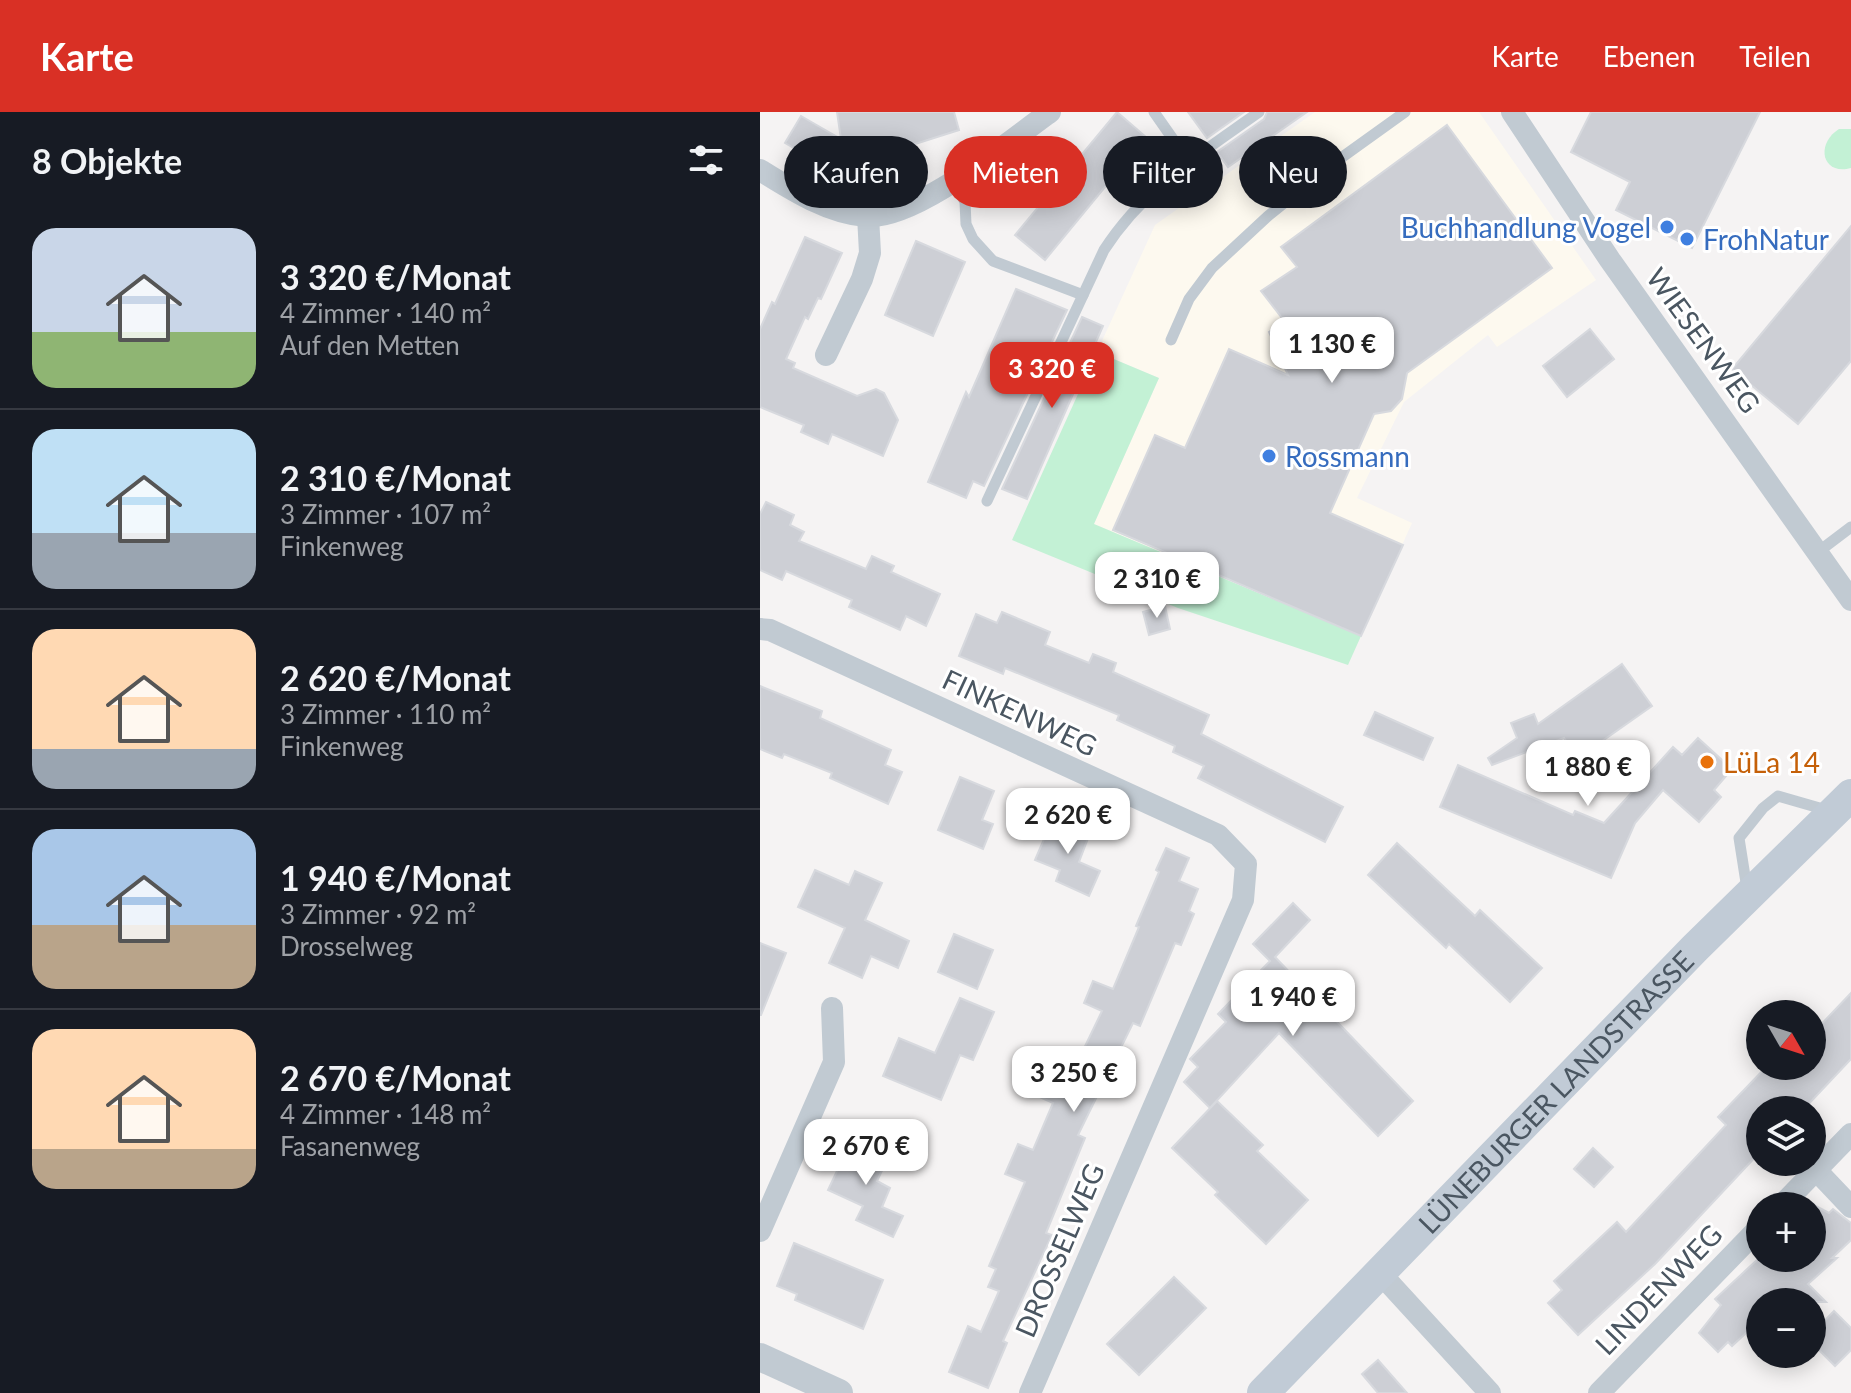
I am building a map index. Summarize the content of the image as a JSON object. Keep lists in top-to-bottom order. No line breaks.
{"streets":{"main road":["LÜNEBURGER LANDSTRASSE"],"street":["WIESENWEG","FINKENWEG","DROSSELWEG","LINDENWEG"]},"crossings":[["FINKENWEG","DROSSELWEG"]],"places":["Buchhandlung Vogel","FrohNatur","Rossmann","LüLa 14"],"north":"bottom right","page":{"header":"Karte","nav":["Karte","Ebenen","Teilen"],"heading":"8 Objekte","chip":["Kaufen","Mieten","Filter","Neu"],"list":[{"name":"3 320 €/Monat","note":"4 Zimmer · 140 m² · Auf den Metten"},{"name":"2 310 €/Monat","note":"3 Zimmer · 107 m² · Finkenweg"},{"name":"2 620 €/Monat","note":"3 Zimmer · 110 m² · Finkenweg"},{"name":"1 940 €/Monat","note":"3 Zimmer · 92 m² · Drosselweg"},{"name":"2 670 €/Monat","note":"4 Zimmer · 148 m² · Fasanenweg"}],"price":["1 130 €","3 320 €","2 310 €","1 880 €","2 620 €","1 940 €","3 250 €","2 670 €"],"map_buttons":["+","−"]}}
